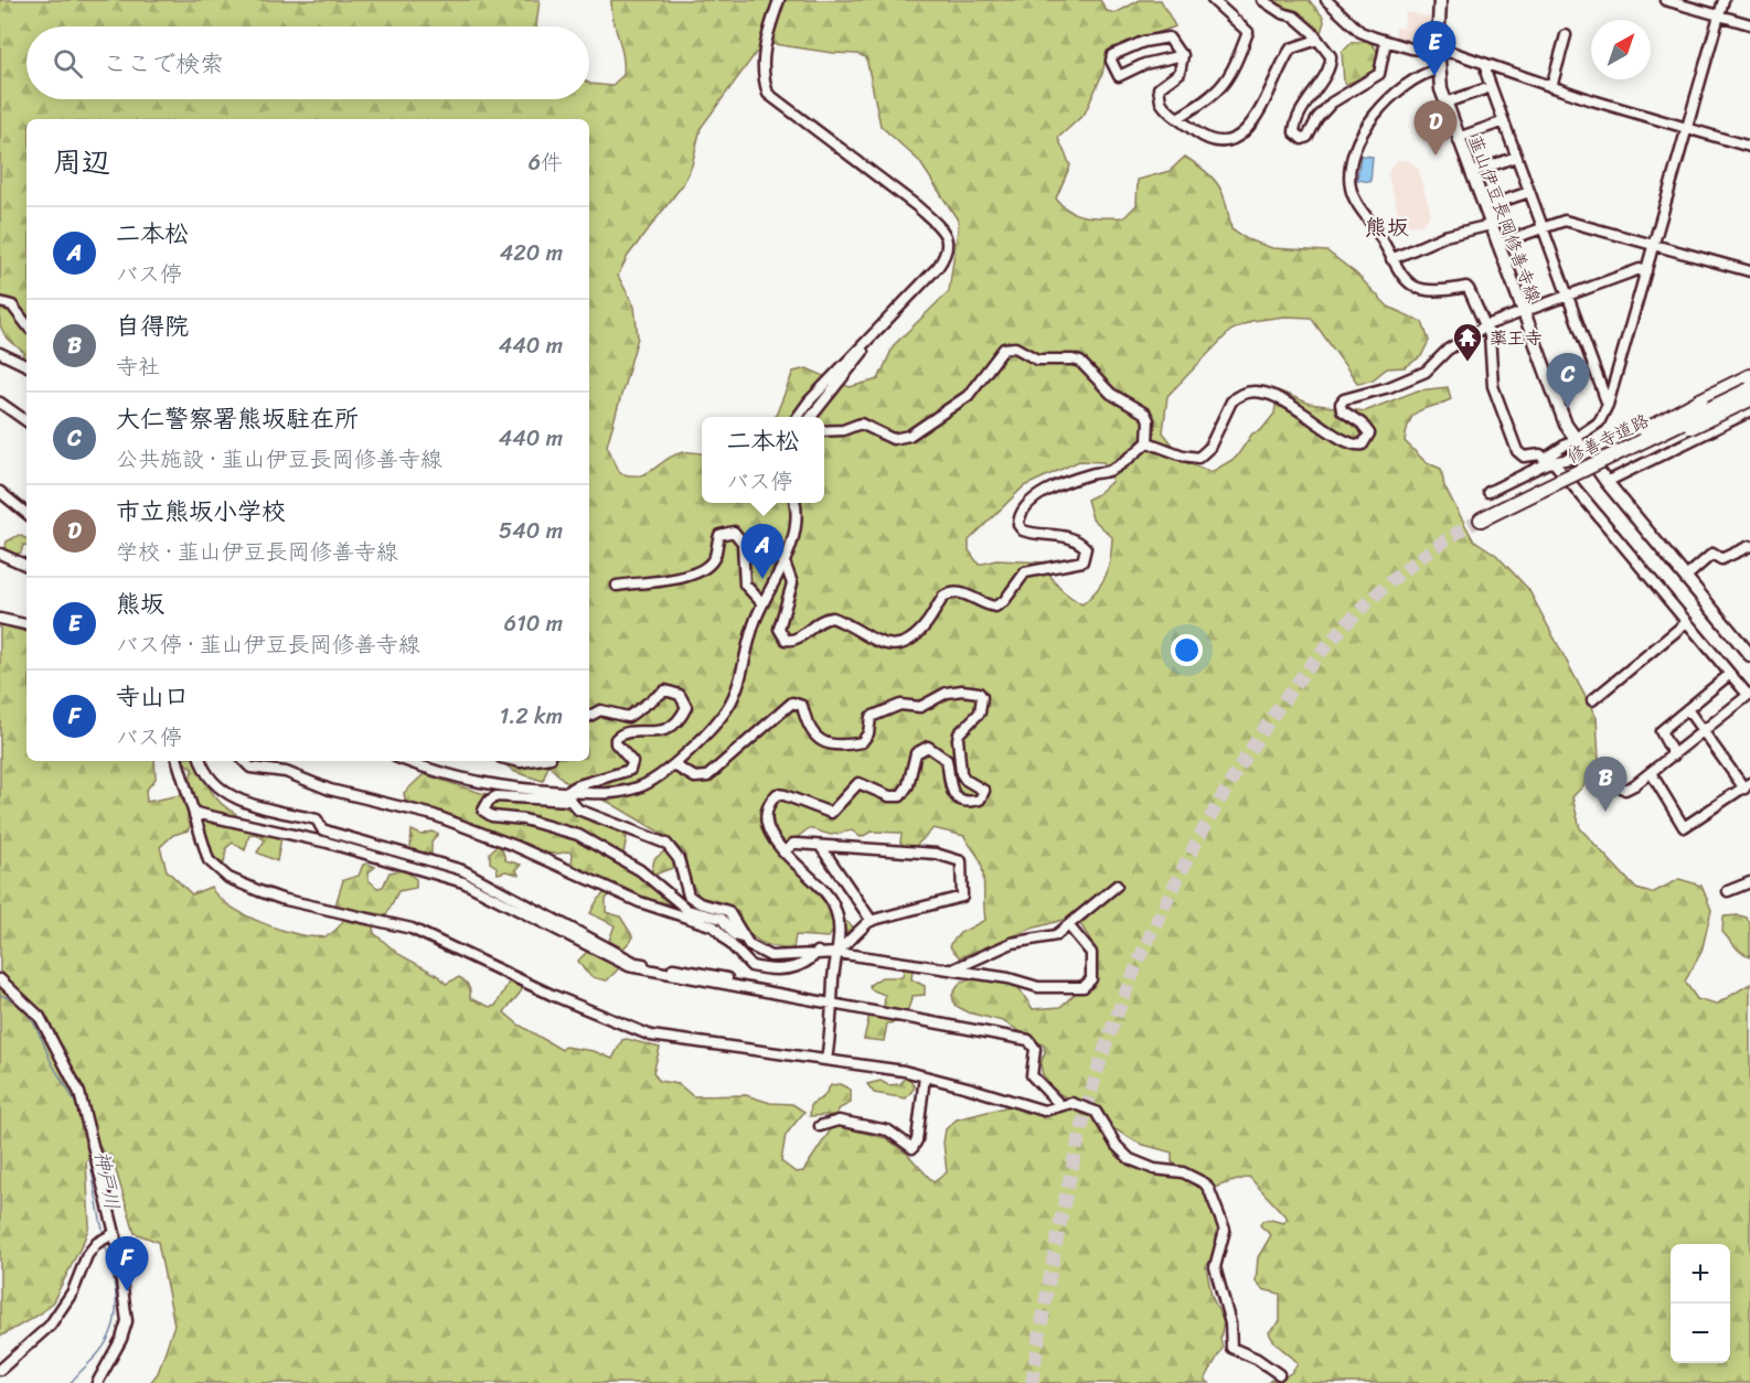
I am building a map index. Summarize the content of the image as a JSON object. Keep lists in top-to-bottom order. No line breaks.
{"streets":{"highway":["修善寺道路"],"main road":["韮山伊豆長岡修善寺線"]},"districts":["熊坂"],"water":["神戸川"],"places":{"temple":["薬王寺"]},"north":"top right","page":{"pins":["E","D","C","A","B","F"],"search":"ここで検索","heading":["周辺","6件"],"list":[{"mark":"A","name":"二本松","note":"バス停","value":"420 m"},{"mark":"B","name":"自得院","note":"寺社","value":"440 m"},{"mark":"C","name":"大仁警察署熊坂駐在所","note":"公共施設 · 韮山伊豆長岡修善寺線","value":"440 m"},{"mark":"D","name":"市立熊坂小学校","note":"学校 · 韮山伊豆長岡修善寺線","value":"540 m"},{"mark":"E","name":"熊坂","note":"バス停 · 韮山伊豆長岡修善寺線","value":"610 m"},{"mark":"F","name":"寺山口","note":"バス停","value":"1.2 km"}],"popup":["二本松","バス停"],"map_buttons":["+","−"]}}
